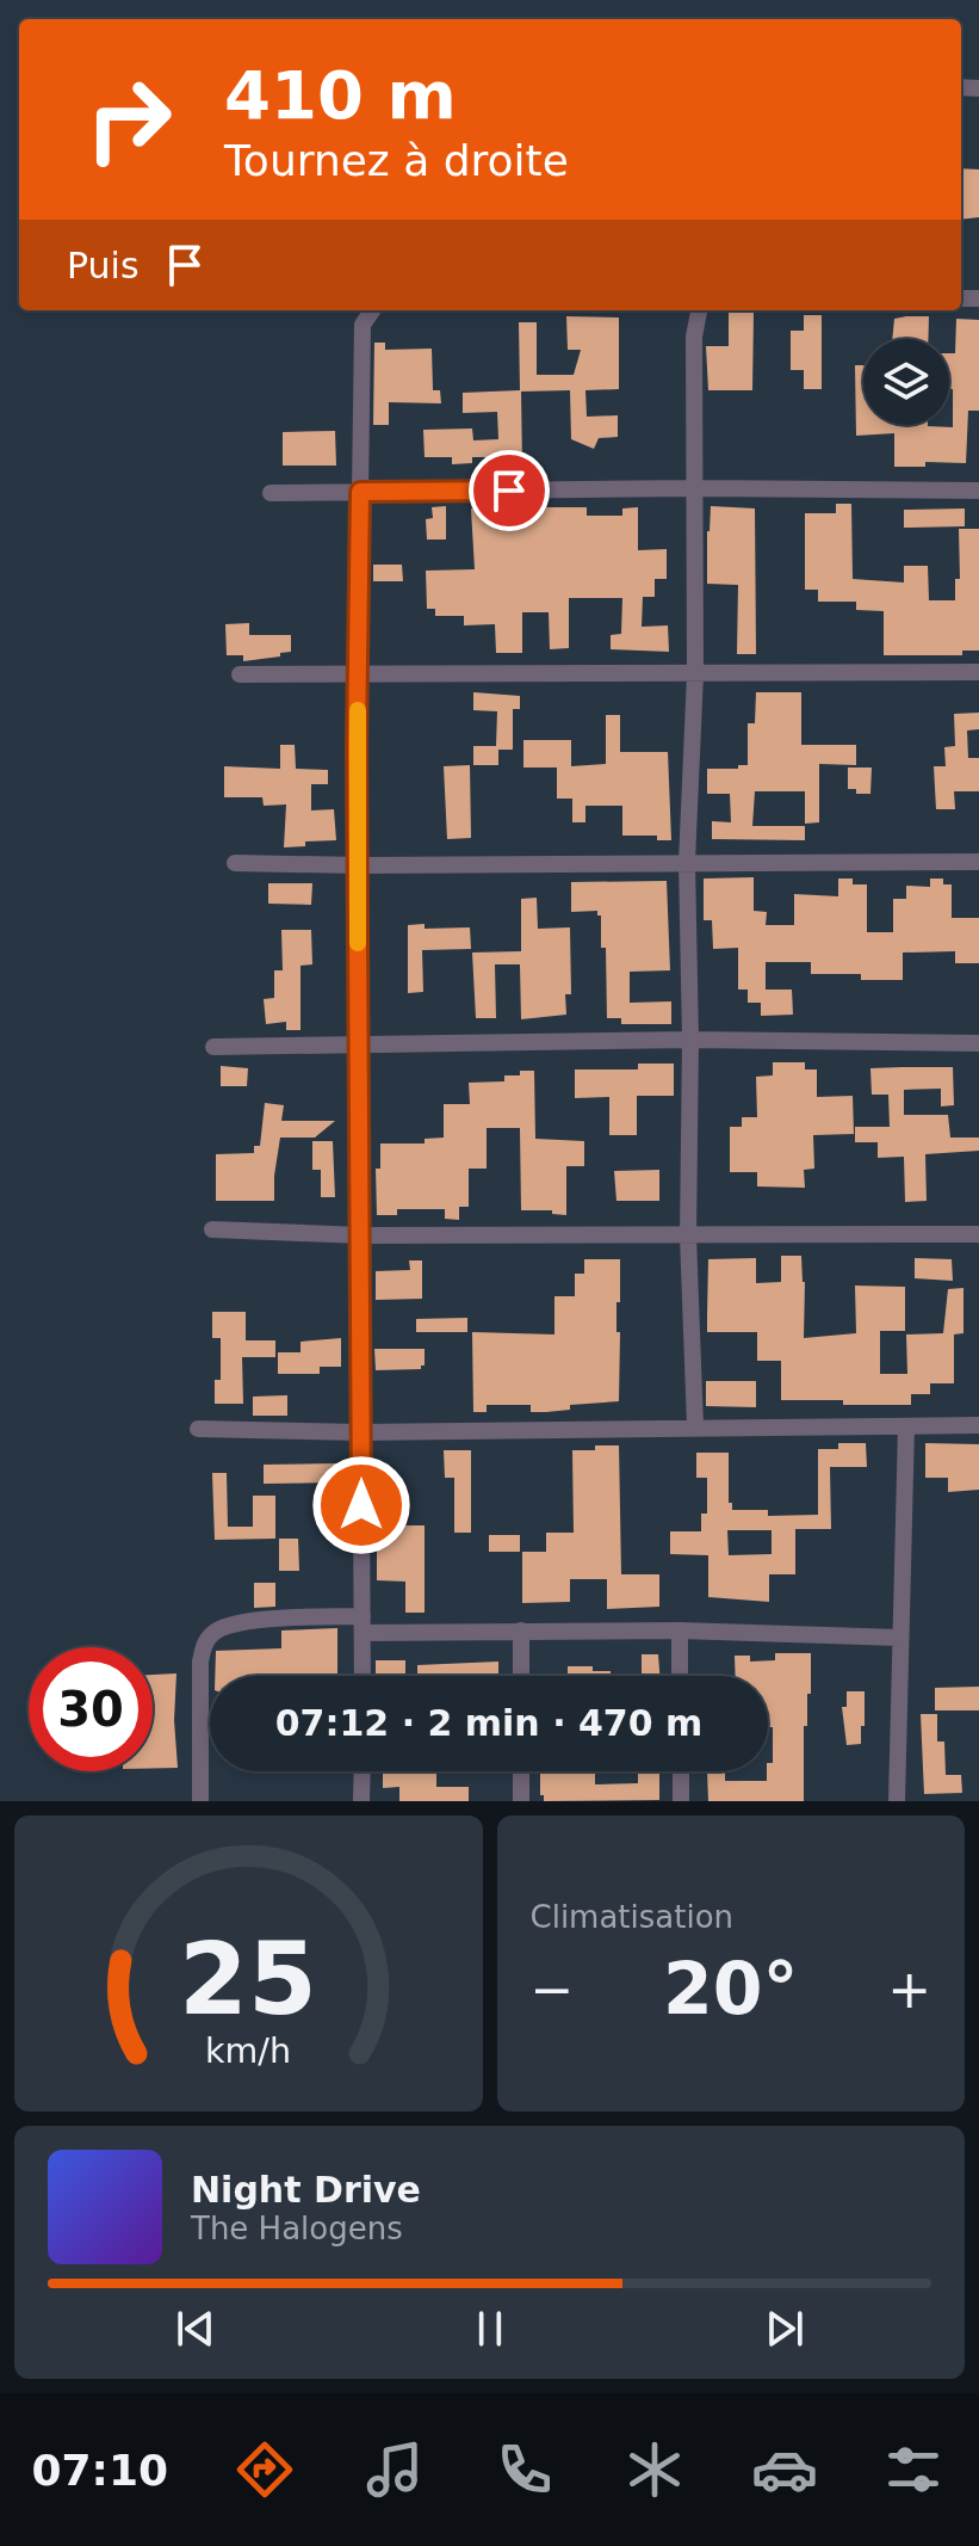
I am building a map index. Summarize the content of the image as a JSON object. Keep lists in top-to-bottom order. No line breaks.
{"page":{"turn":["410 m","Tournez à droite"],"then":"Puis","limit":"30","trip":"07:12 · 2 min · 470 m","tile":"Climatisation","heat":["−","20°","+"],"song":["Night Drive","The Halogens"],"tabs":"07:10","gauge":["25","km/h"]}}
